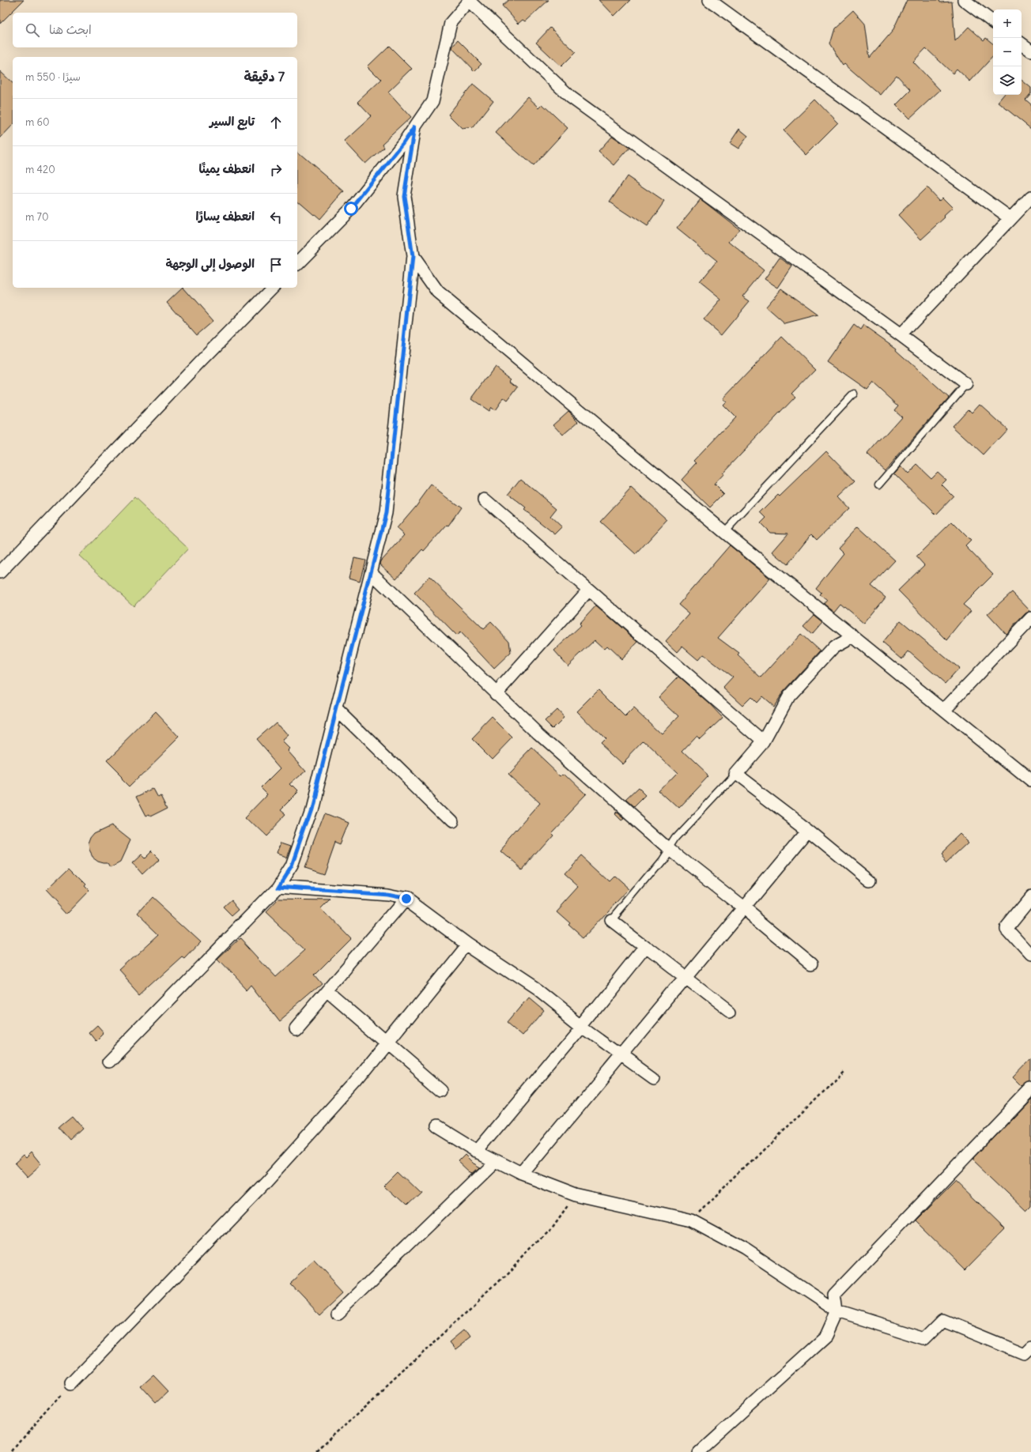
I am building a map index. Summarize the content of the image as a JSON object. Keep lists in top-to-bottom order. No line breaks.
{"page":{"map_buttons":["+","−"],"search":"ابحث هنا","heading":["7 دقيقة","سيرًا · 550 m"],"list":[["تابع السير","60 m"],["انعطف يمينًا","420 m"],["انعطف يسارًا","70 m"],"الوصول إلى الوجهة"]}}
